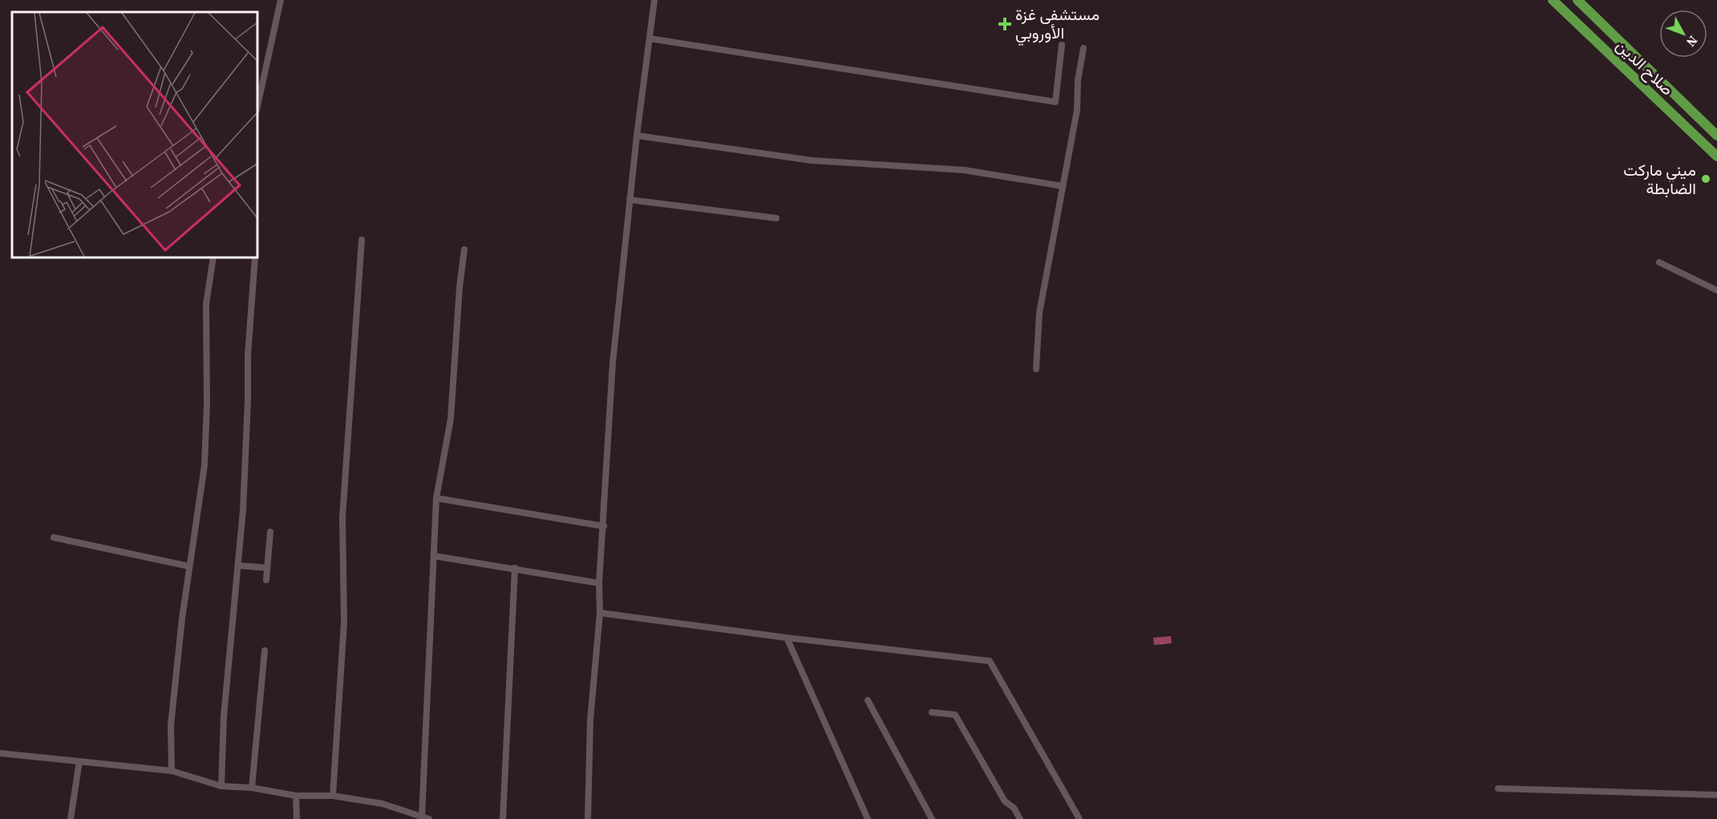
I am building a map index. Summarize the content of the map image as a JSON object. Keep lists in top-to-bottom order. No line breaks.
{"streets":{"highway":["صلاح الدين"]},"places":{"health":["مستشفى غزة الأوروبي"],"other":["ميني ماركت الضابطة"]},"north":"bottom right"}
